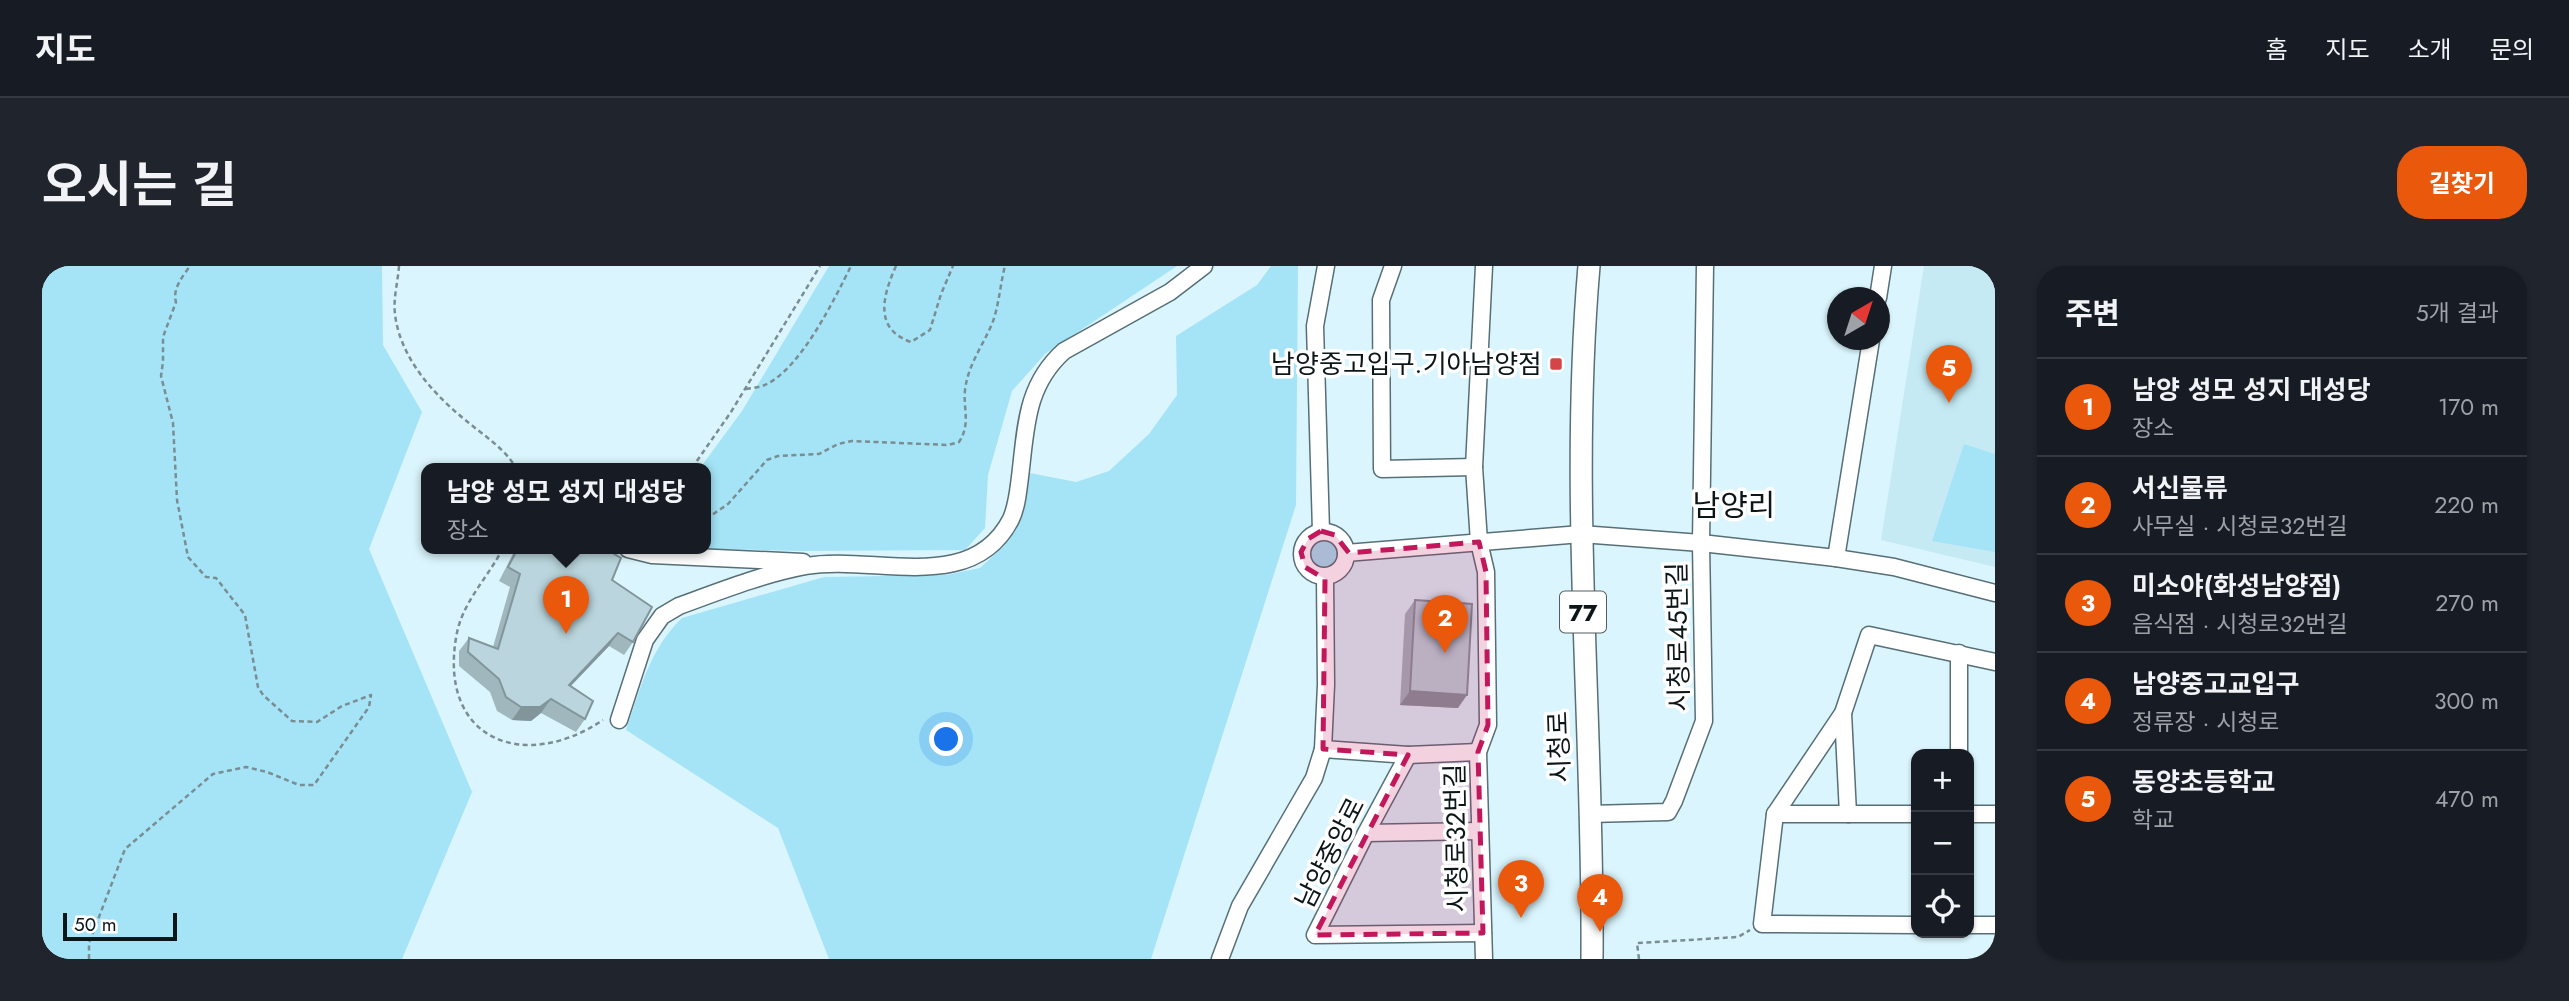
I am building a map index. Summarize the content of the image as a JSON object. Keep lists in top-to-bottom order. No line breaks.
{"streets":{"main road":["77","시청로"],"street":["시청로45번길","시청로32번길","남양중앙로"]},"crossings":[["시청로45번길","시청로"],["시청로32번길","남양중앙로"]],"districts":["남양리"],"places":{"transit":["남양중고입구.기아남양점"]},"scale_bar":"50 m","north":"top right","page":{"header":"지도","nav":["홈","지도","소개","문의"],"title":"오시는 길","buttons":"길찾기","heading":["주변","5개 결과"],"pins":["5","1","2","3","4"],"list":[{"mark":"1","name":"남양 성모 성지 대성당","note":"장소","value":"170 m"},{"mark":"2","name":"서신물류","note":"사무실 · 시청로32번길","value":"220 m"},{"mark":"3","name":"미소야(화성남양점)","note":"음식점 · 시청로32번길","value":"270 m"},{"mark":"4","name":"남양중고교입구","note":"정류장 · 시청로","value":"300 m"},{"mark":"5","name":"동양초등학교","note":"학교","value":"470 m"}],"popup":["남양 성모 성지 대성당","장소"],"map_buttons":["+","−"],"scale":"50 m"}}
